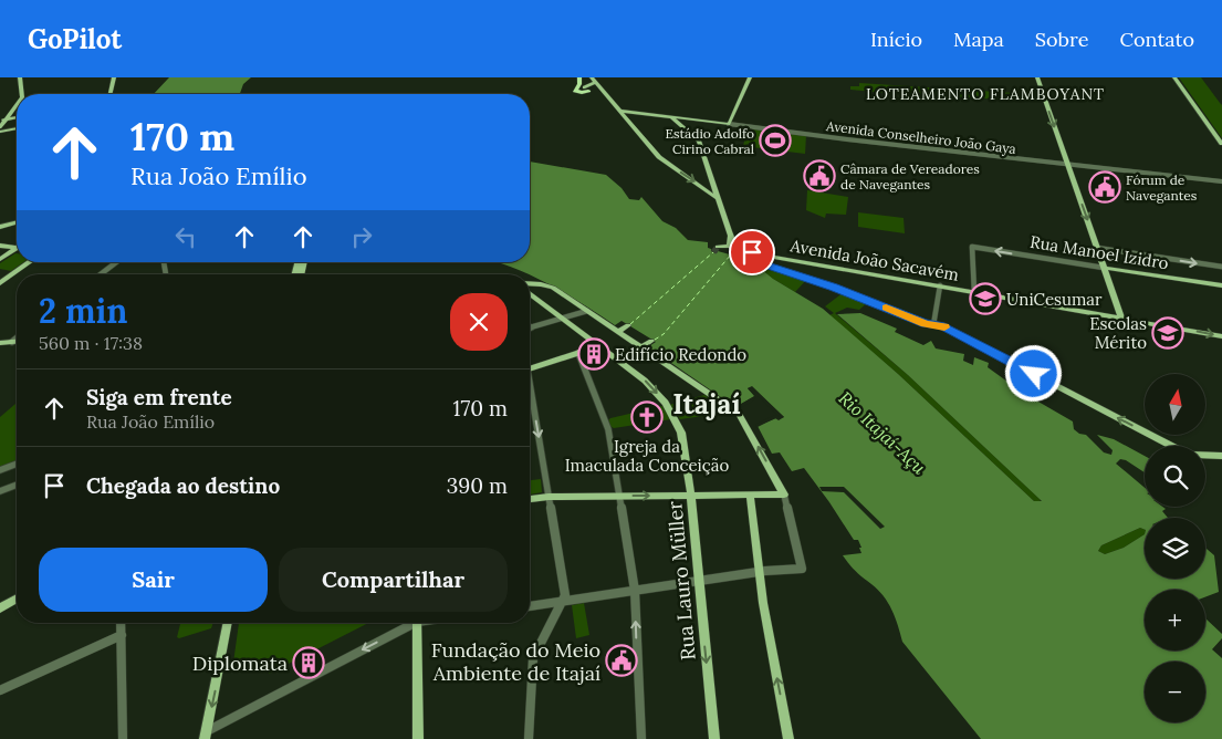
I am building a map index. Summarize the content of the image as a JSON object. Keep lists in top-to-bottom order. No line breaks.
{"streets":{"main road":["Avenida Conselheiro João Gaya","Rua Manoel Izidro","Avenida João Sacavém","Rua Lauro Müller"]},"crossings":[["Rua Manoel Izidro","Avenida João Sacavém"]],"one_way":["Rua Lauro Müller"],"districts":["LOTEAMENTO FLAMBOYANT","Itajaí"],"water":["Rio Itajaí-Açu"],"places":{"sports":["Estádio Adolfo Cirino Cabral"],"public building":["Câmara de Vereadores de Navegantes","Fórum de Navegantes","Fundação do Meio Ambiente de Itajaí"],"school or university":["UniCesumar","Escolas Mérito"],"building":["Edifício Redondo","Diplomata"],"church":["Igreja da Imaculada Conceição"]},"north":"top","page":{"header":"GoPilot","nav":["Início","Mapa","Sobre","Contato"],"turn":["170 m","Rua João Emílio"],"heading":["2 min","560 m · 17:38"],"list":[{"name":"Siga em frente","note":"Rua João Emílio","value":"170 m"},{"name":"Chegada ao destino","value":"390 m"}],"map_buttons":["+","−"],"buttons":["Sair","Compartilhar"]}}
